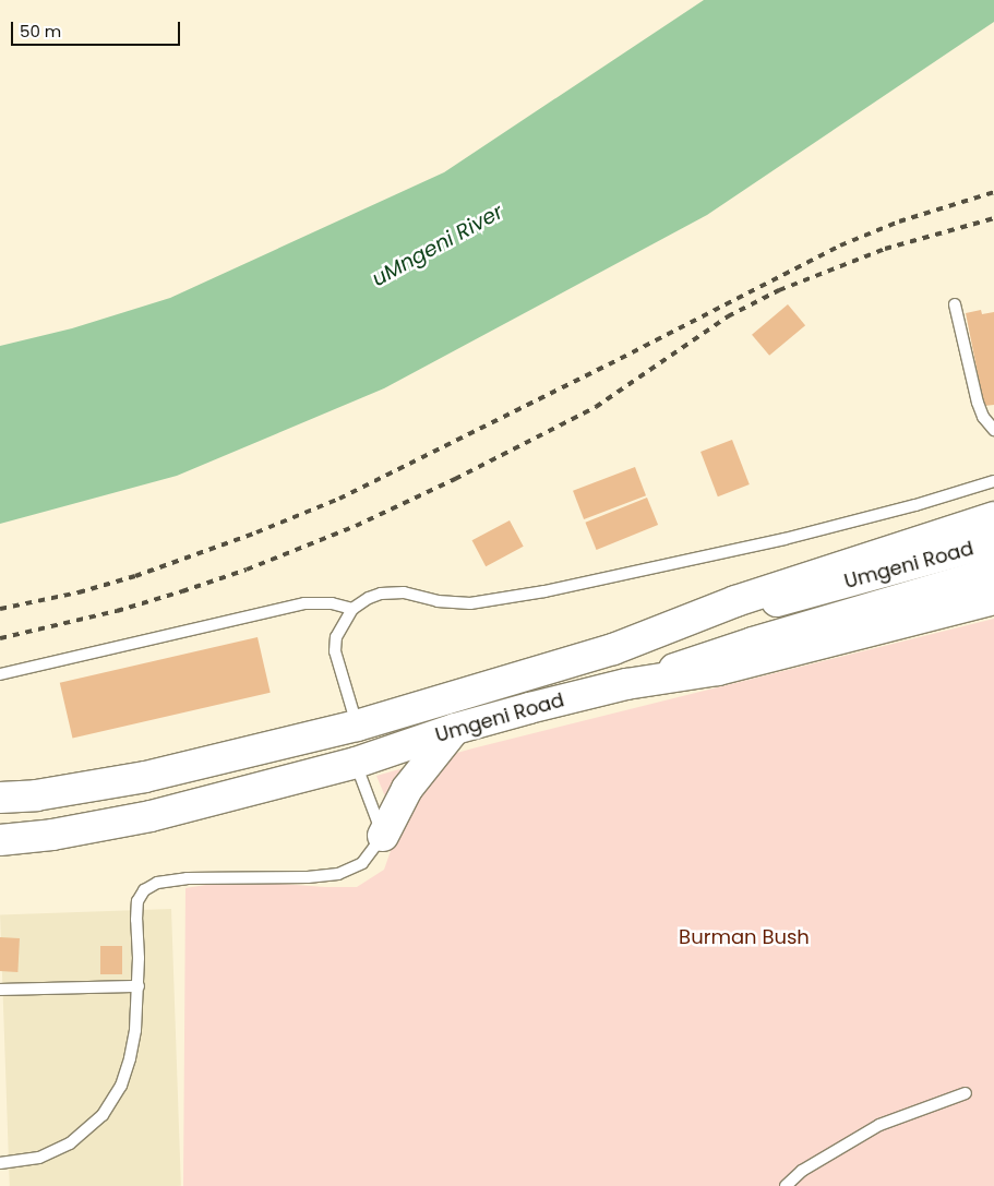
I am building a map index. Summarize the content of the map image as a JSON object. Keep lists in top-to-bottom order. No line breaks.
{"streets":{"main road":["Umgeni Road"]},"water":["uMngeni River"],"parks":["Burman Bush"],"scale_bar":"50 m"}
